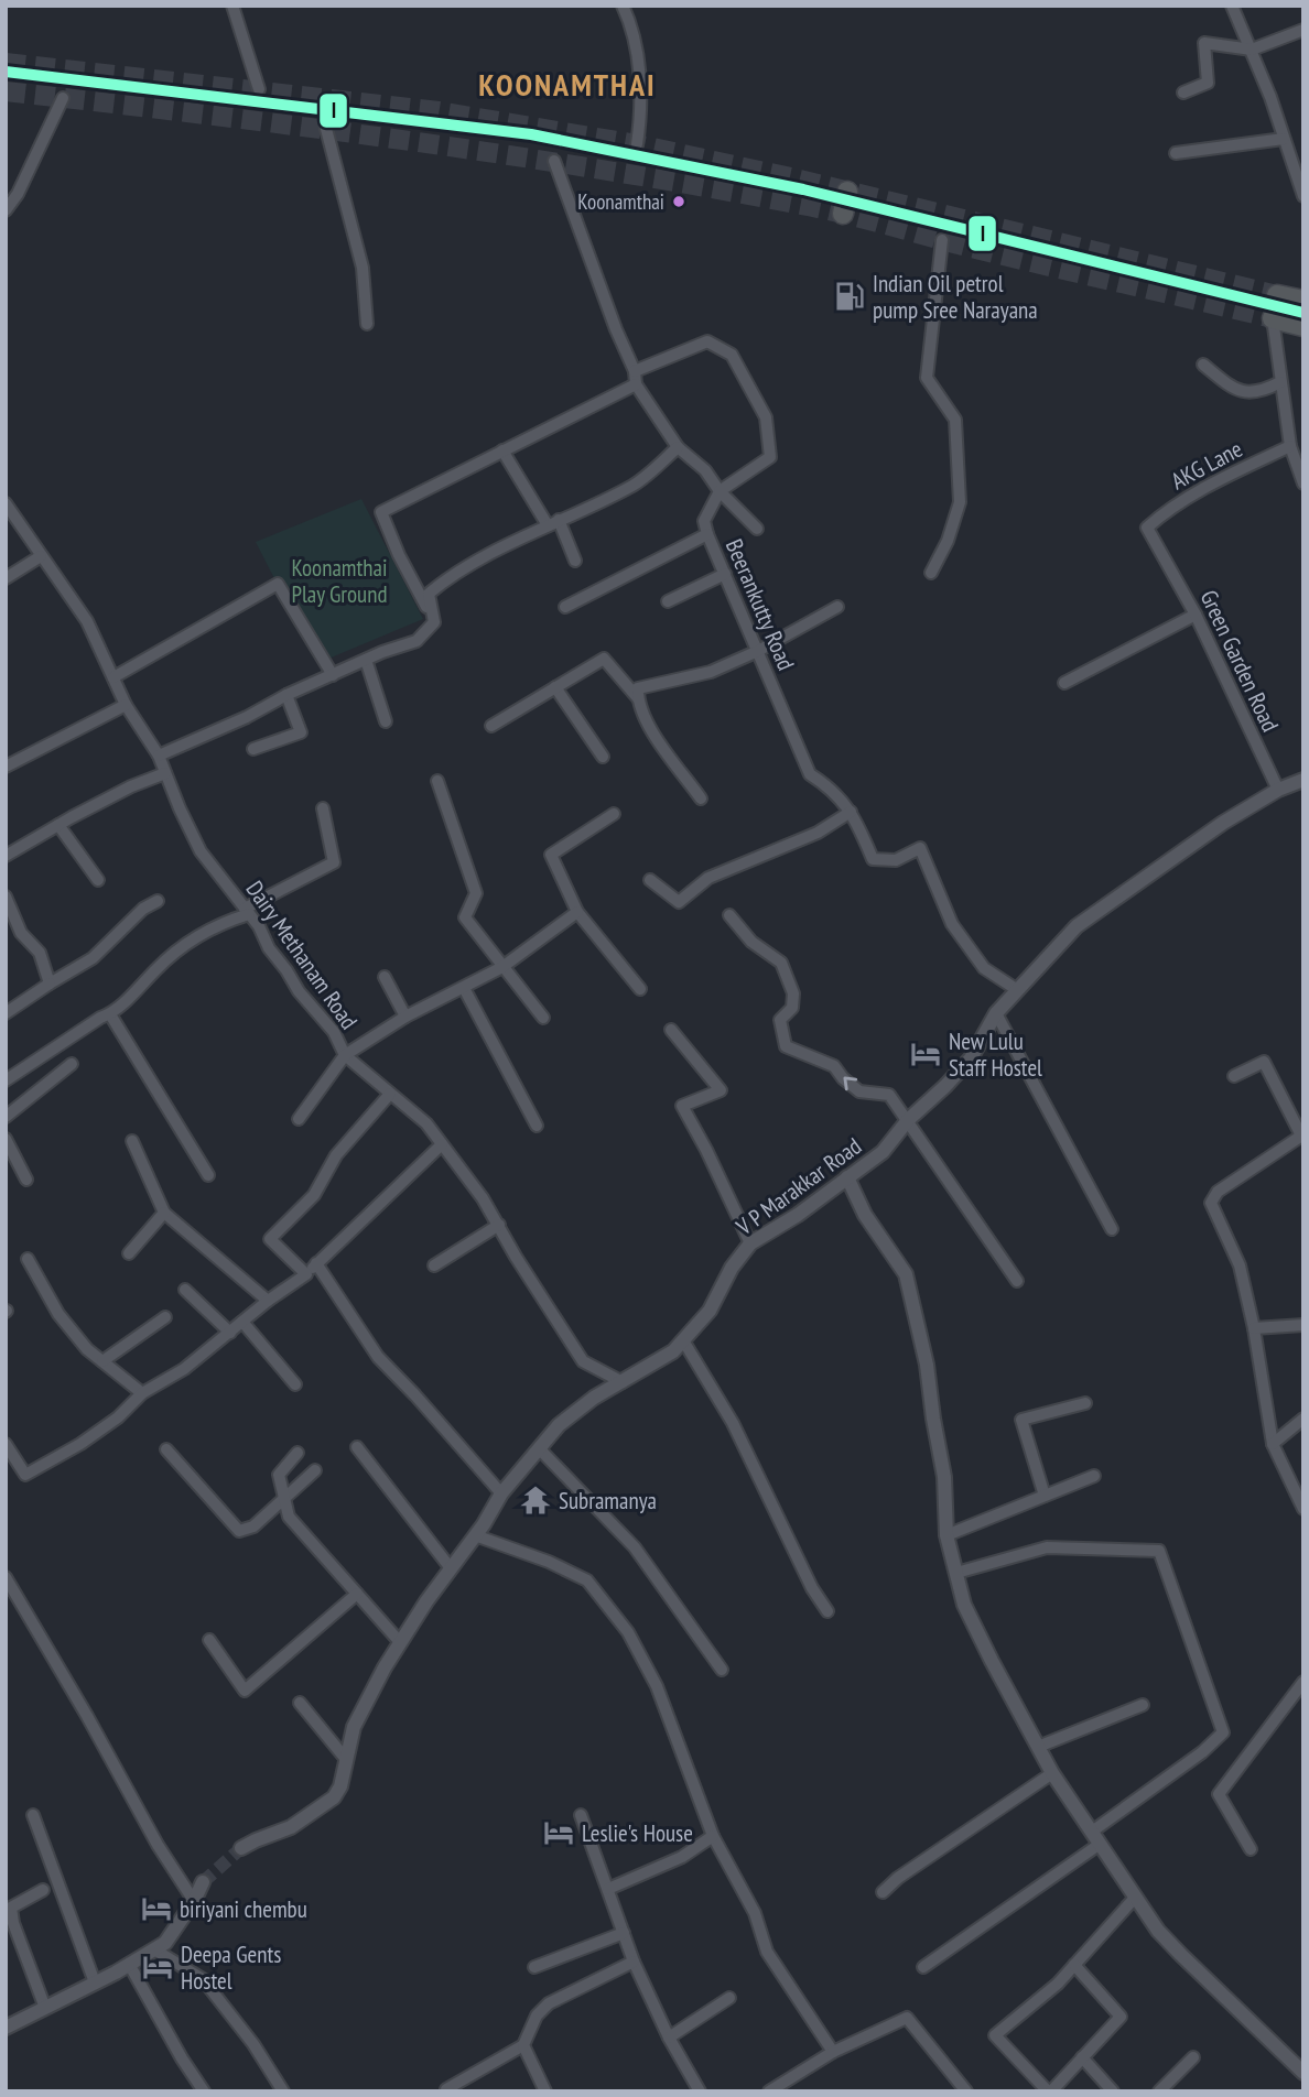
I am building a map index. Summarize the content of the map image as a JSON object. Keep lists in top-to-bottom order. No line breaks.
{"streets":{"street":["AKG Lane","Beerankutty Road","Green Garden Road","Dairy Methanam Road","V P Marakkar Road"]},"crossings":[["AKG Lane","Green Garden Road"],["Beerankutty Road","V P Marakkar Road"],["Green Garden Road","V P Marakkar Road"],["Dairy Methanam Road","V P Marakkar Road"]],"districts":["KOONAMTHAI"],"parks":["Koonamthai Play Ground"],"places":{"other":["Koonamthai"],"fuel station":["Indian Oil petrol pump Sree Narayana"],"hotel":["New Lulu Staff Hostel","Leslie's House","biriyani chembu","Deepa Gents Hostel"],"temple":["Subramanya"]},"lines":["transit line I"]}
